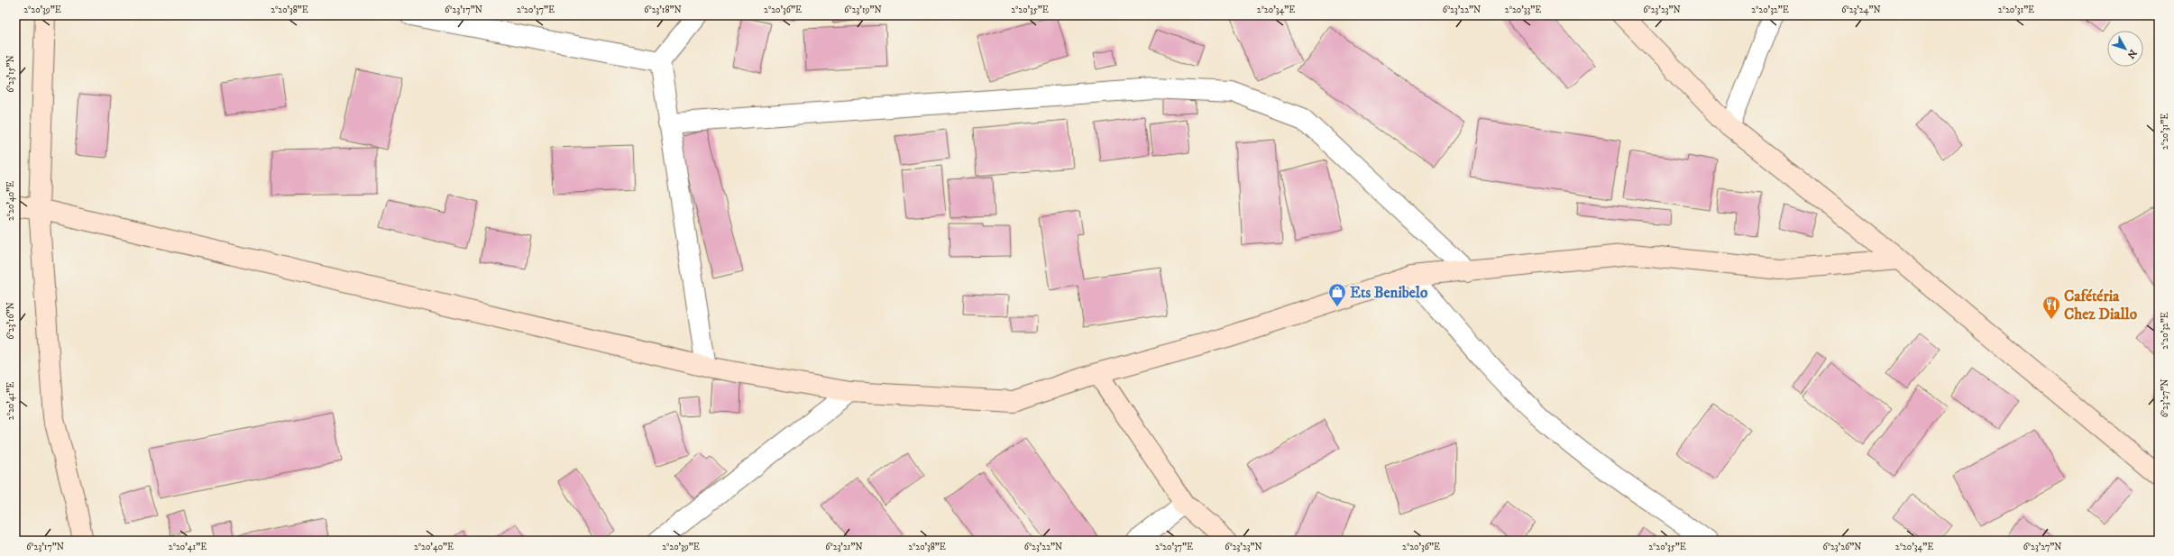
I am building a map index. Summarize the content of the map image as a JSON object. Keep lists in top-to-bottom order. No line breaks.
{"places":{"shop":["Ets Benibelo"],"restaurant":["Cafétéria Chez Diallo"]},"north":"bottom right","coordinates":["2°20'39\"E","2°20'38\"E","6°23'17\"N","2°20'37\"E","6°23'18\"N","2°20'36\"E","6°23'19\"N","2°20'35\"E","2°20'34\"E","6°23'22\"N","2°20'33\"E","6°23'23\"N","2°20'32\"E","6°23'24\"N","2°20'31\"E","6°23'15\"N","2°20'40\"E","6°23'16\"N","6°23'27\"N","2°20'41\"E","6°23'21\"N","6°23'26\"N"]}
